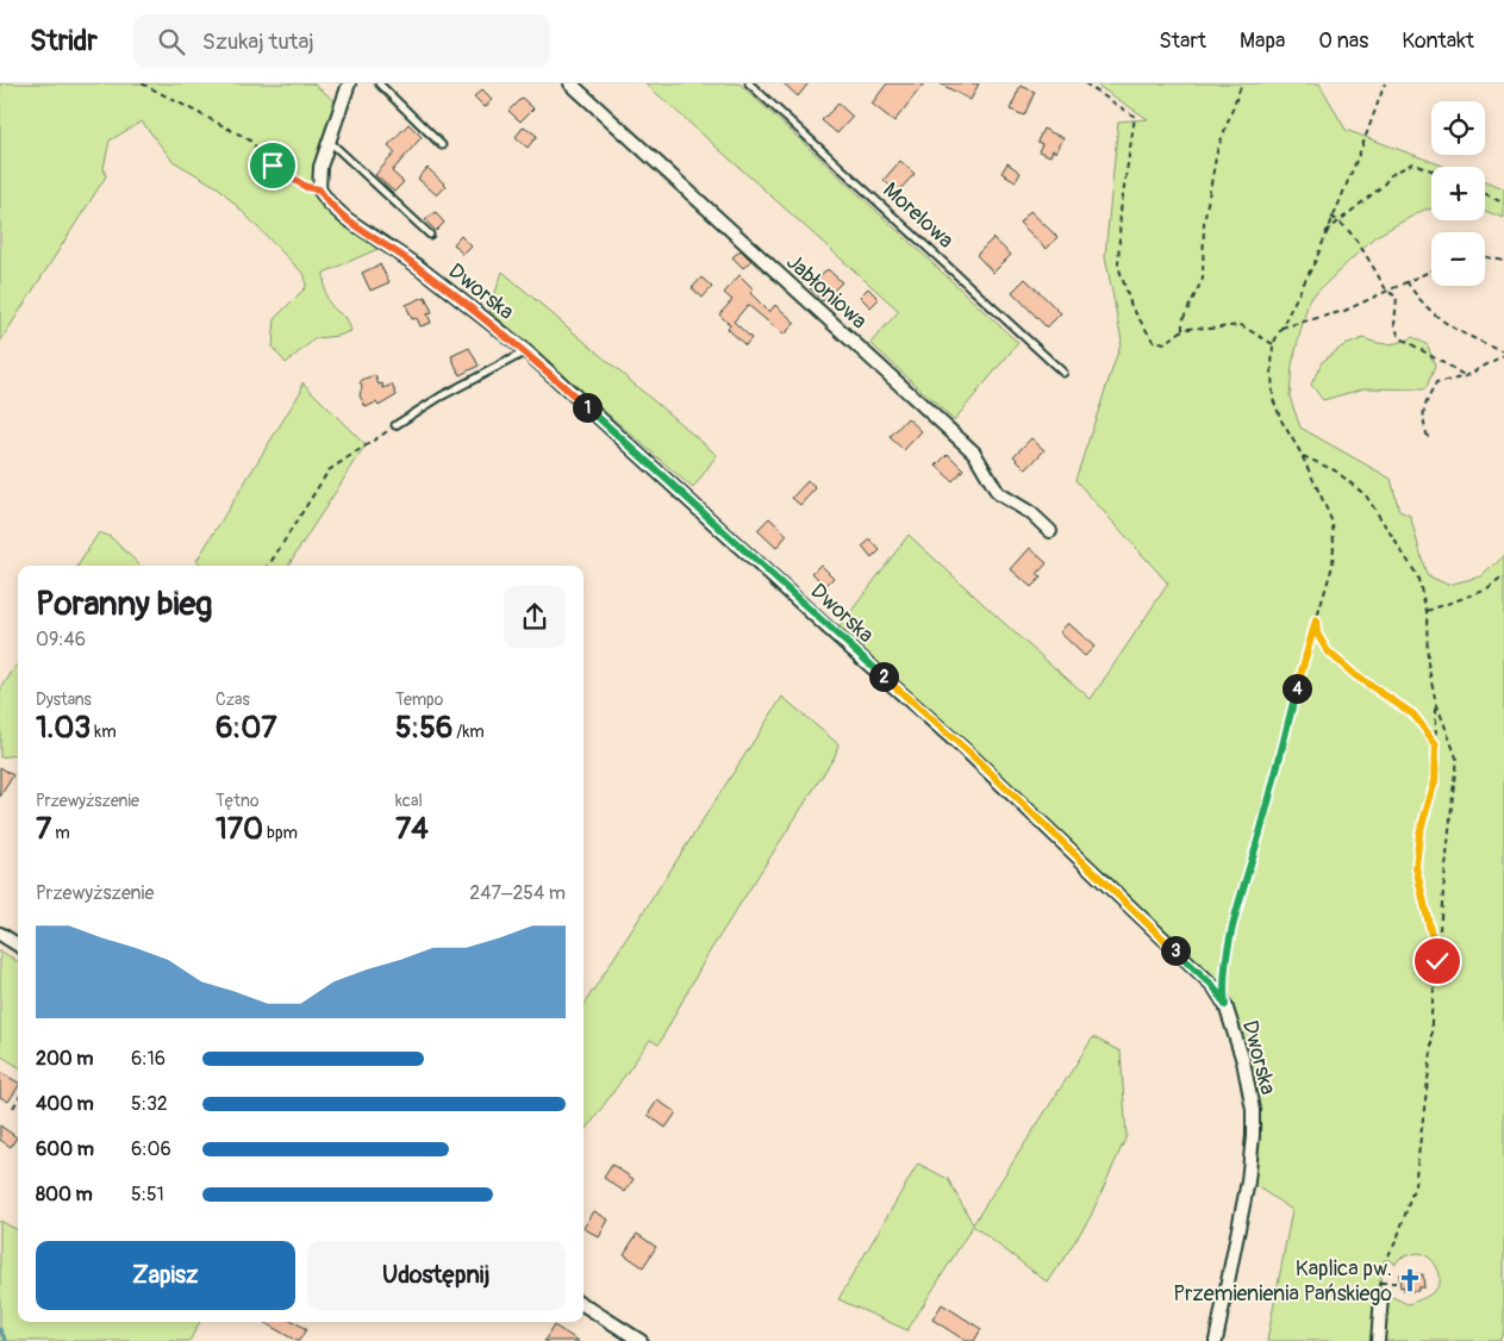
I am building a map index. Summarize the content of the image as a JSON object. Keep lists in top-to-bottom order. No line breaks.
{"streets":{"street":["Dworska","Jabłoniowa"],"lane":["Morelowa"]},"places":{"church":["Kaplica pw. Przemienienia Pańskiego"]},"page":{"header":"Stridr","search":"Szukaj tutaj","nav":["Start","Mapa","O nas","Kontakt"],"map_buttons":["+","−"],"pins":["1","2","4","3"],"heading":["Poranny bieg","09:46"],"stats":[["Dystans","1.03 km"],["Czas","6:07"],["Tempo","5:56 /km"],["Przewyższenie","7 m"],["Tętno","170 bpm"],["kcal","74"]],"chart":["Przewyższenie","247–254 m"],"list":[{"name":"200 m","note":"6:16"},{"name":"400 m","note":"5:32"},{"name":"600 m","note":"6:06"},{"name":"800 m","note":"5:51"}],"buttons":["Zapisz","Udostępnij"]}}
